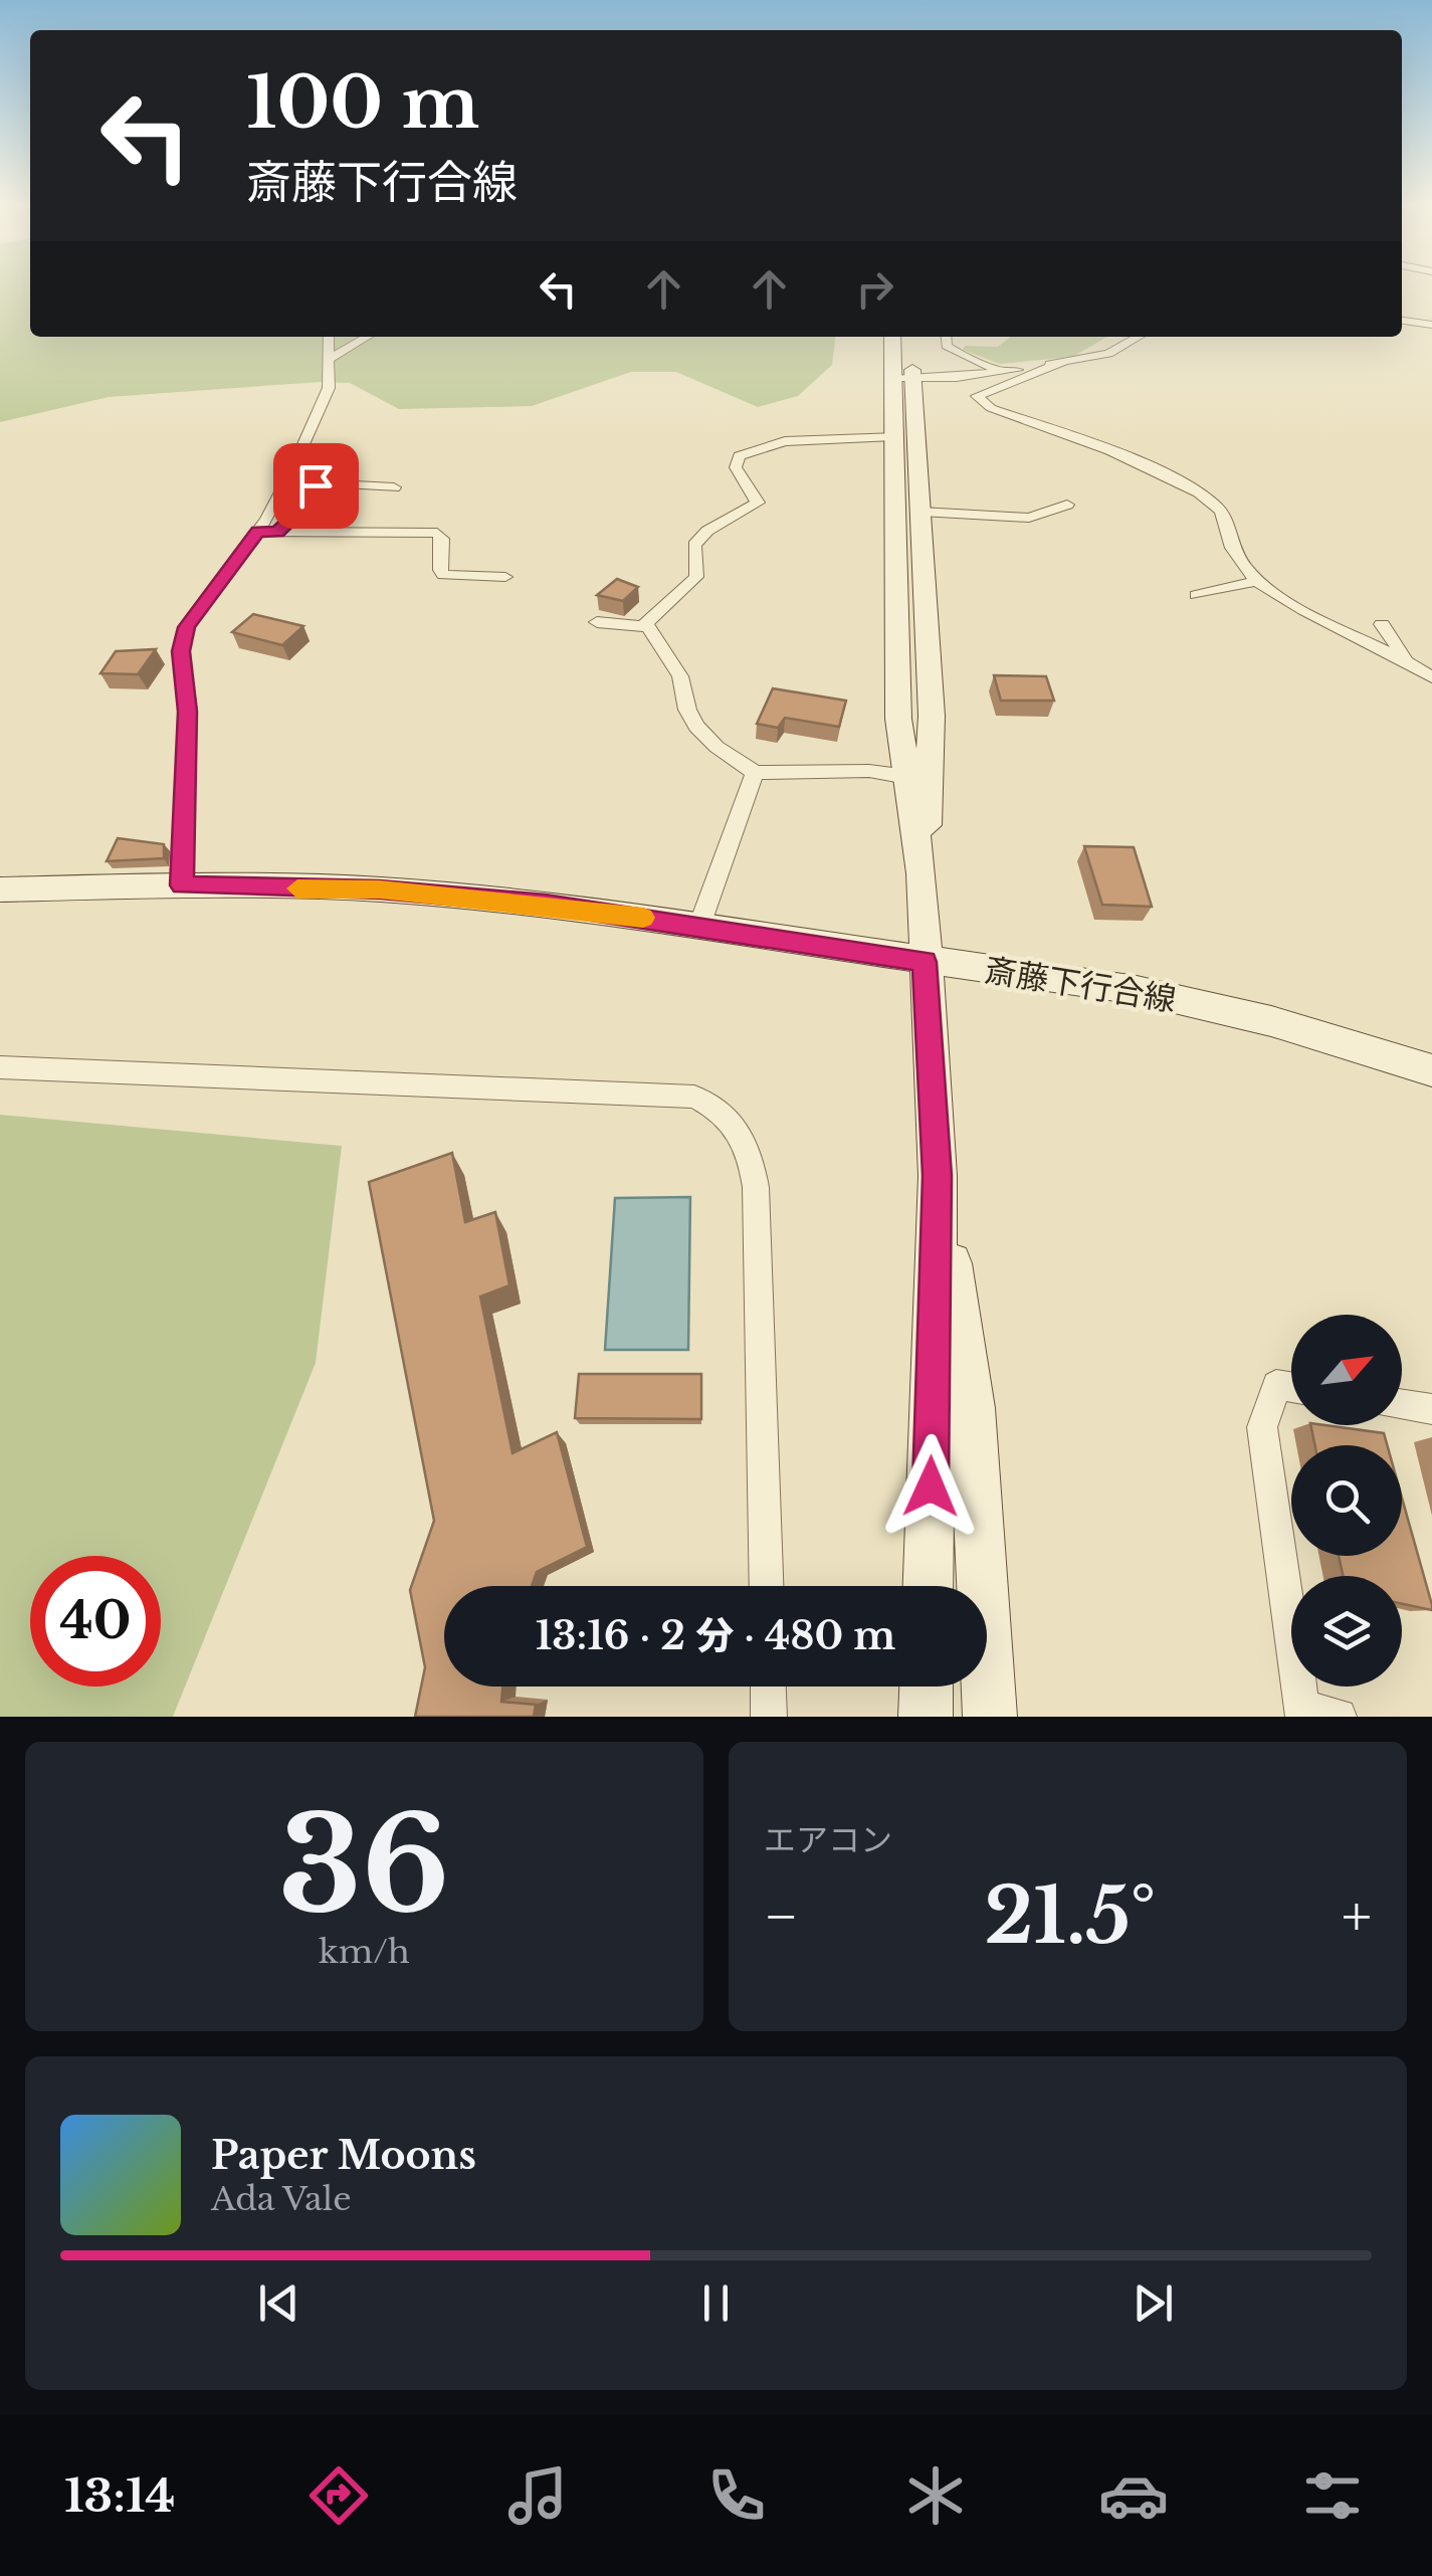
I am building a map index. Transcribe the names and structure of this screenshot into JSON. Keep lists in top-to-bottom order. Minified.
{"streets":{"street":["斎藤下行合線"]},"north":"top right","page":{"turn":["100 m","斎藤下行合線"],"limit":"40","trip":"13:16 · 2 分 · 480 m","tile":[["36","km/h"],"エアコン"],"heat":["−","21.5°","+"],"song":["Paper Moons","Ada Vale"],"tabs":"13:14"}}
